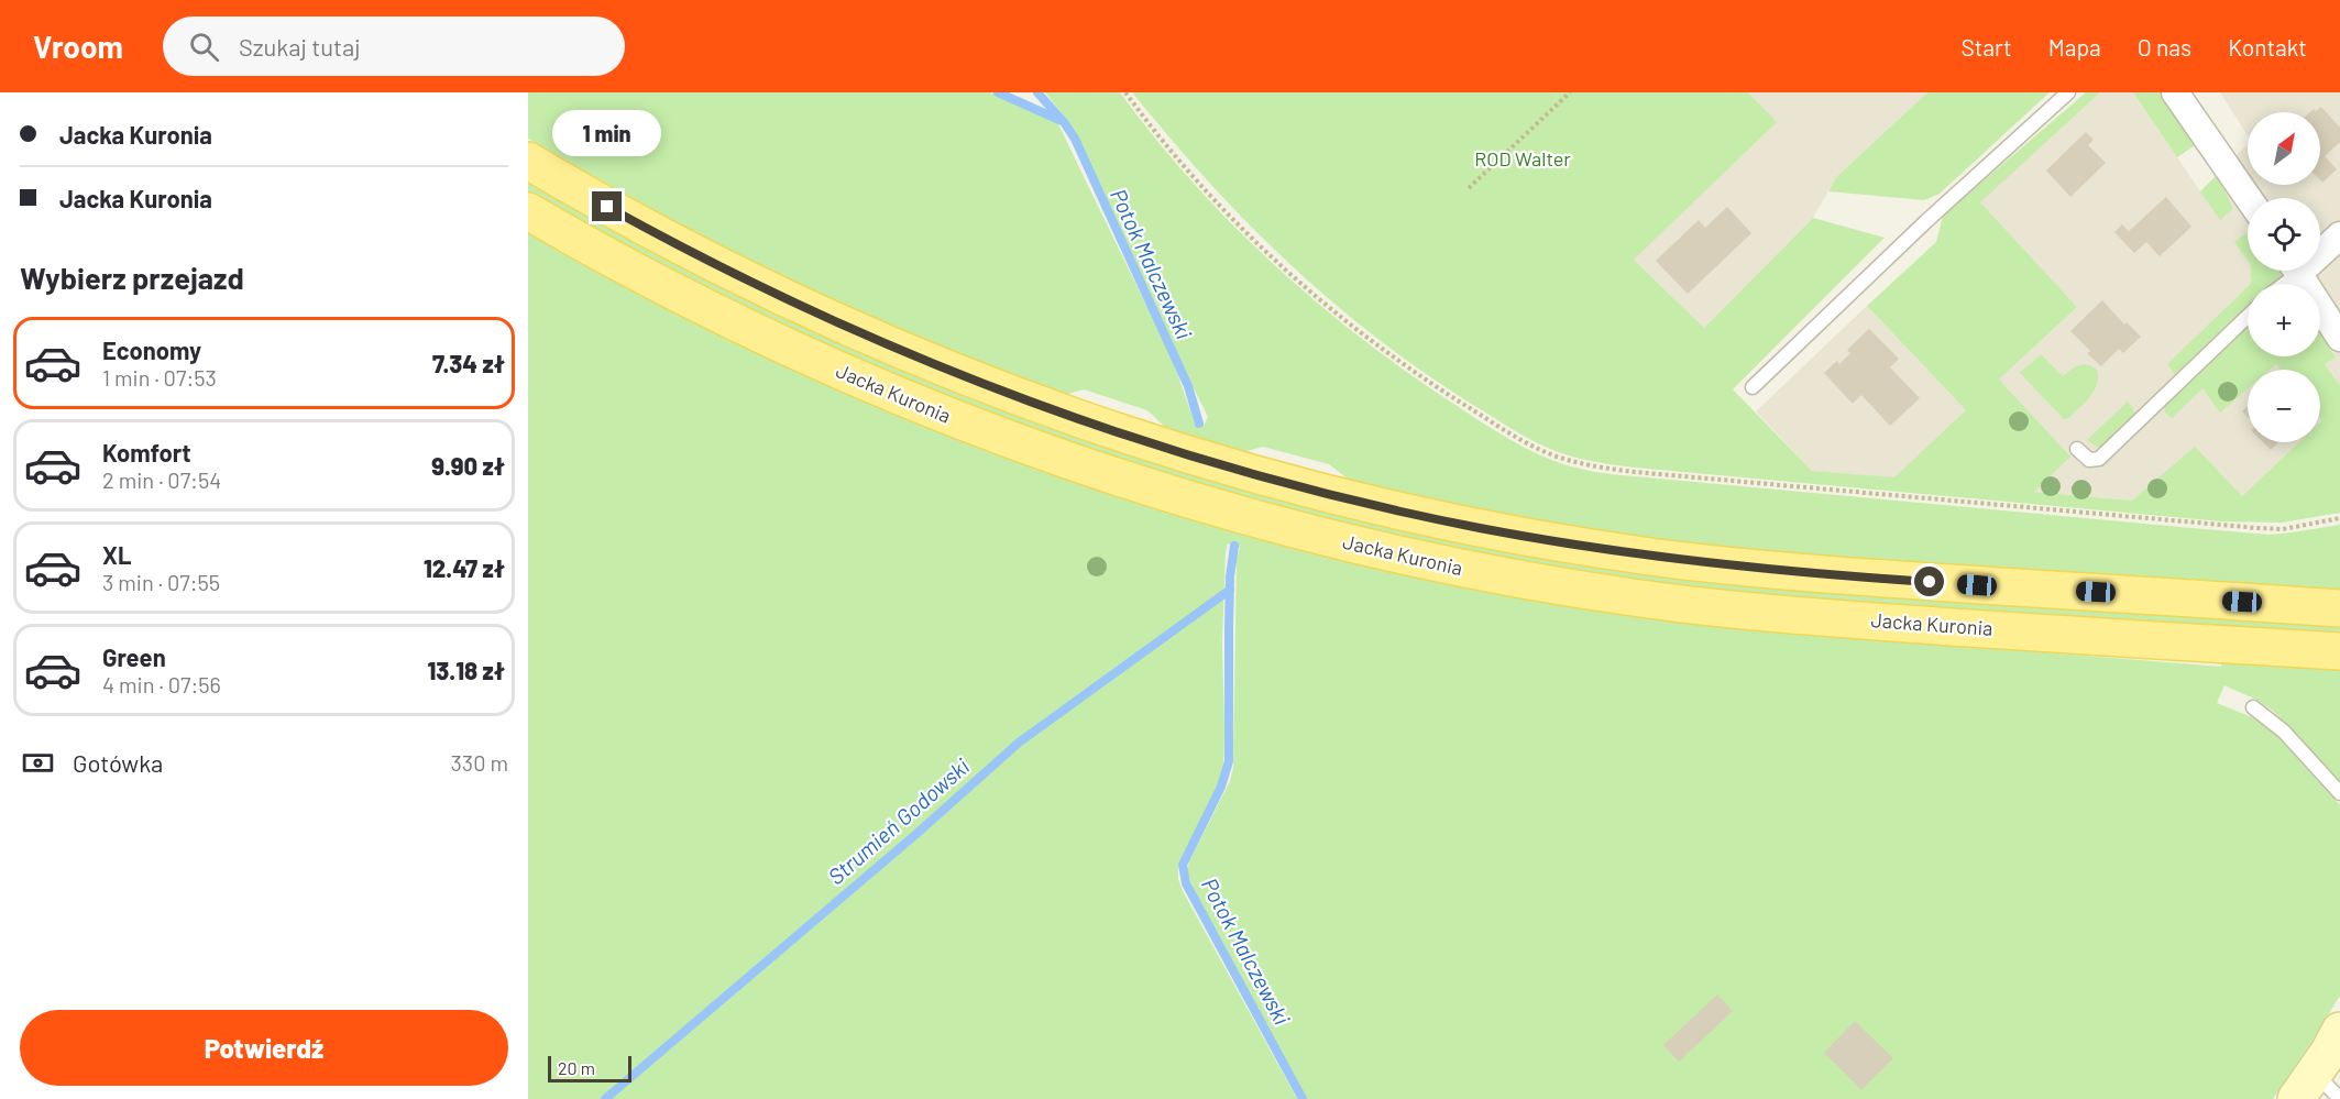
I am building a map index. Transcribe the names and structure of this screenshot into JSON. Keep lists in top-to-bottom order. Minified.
{"streets":{"main road":["Jacka Kuronia"]},"water":["Potok Malczewski","Strumień Godowski"],"parks":["ROD Walter"],"scale_bar":"20 m","north":"top right","page":{"header":"Vroom","search":"Szukaj tutaj","nav":["Start","Mapa","O nas","Kontakt"],"banner":["Jacka Kuronia","Jacka Kuronia"],"bubble":"1 min","map_buttons":["+","−"],"heading":"Wybierz przejazd","list":[{"name":"Economy","note":"1 min · 07:53","value":"7.34 zł"},{"name":"Komfort","note":"2 min · 07:54","value":"9.90 zł"},{"name":"XL","note":"3 min · 07:55","value":"12.47 zł"},{"name":"Green","note":"4 min · 07:56","value":"13.18 zł"}],"pay":["Gotówka","330 m"],"buttons":"Potwierdź","scale":"20 m"}}
